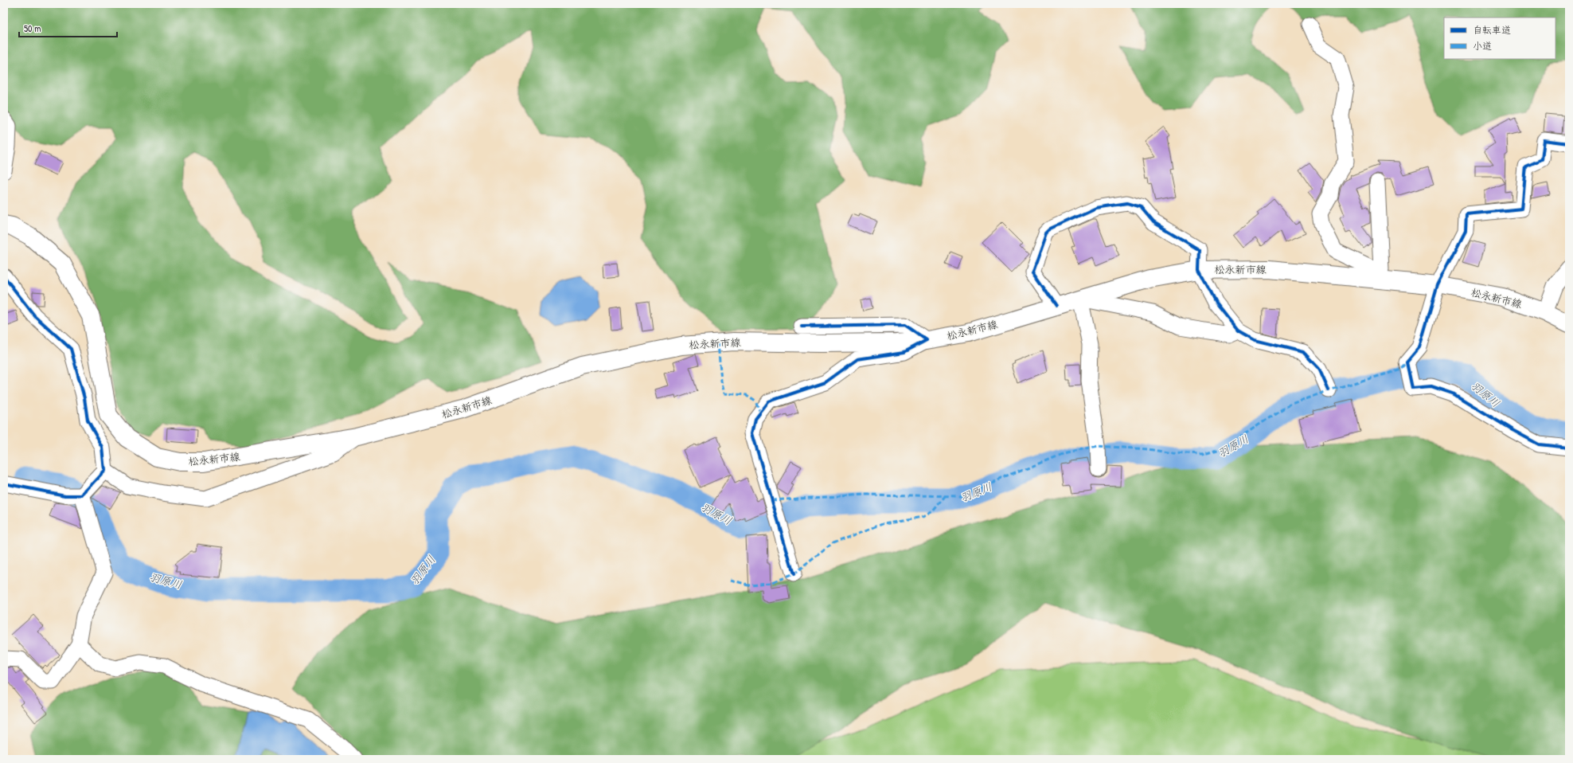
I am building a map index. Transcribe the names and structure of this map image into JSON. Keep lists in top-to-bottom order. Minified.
{"streets":{"main road":["松永新市線"]},"water":["羽原川"],"legend":["自転車道","小道"],"scale_bar":"50 m"}
